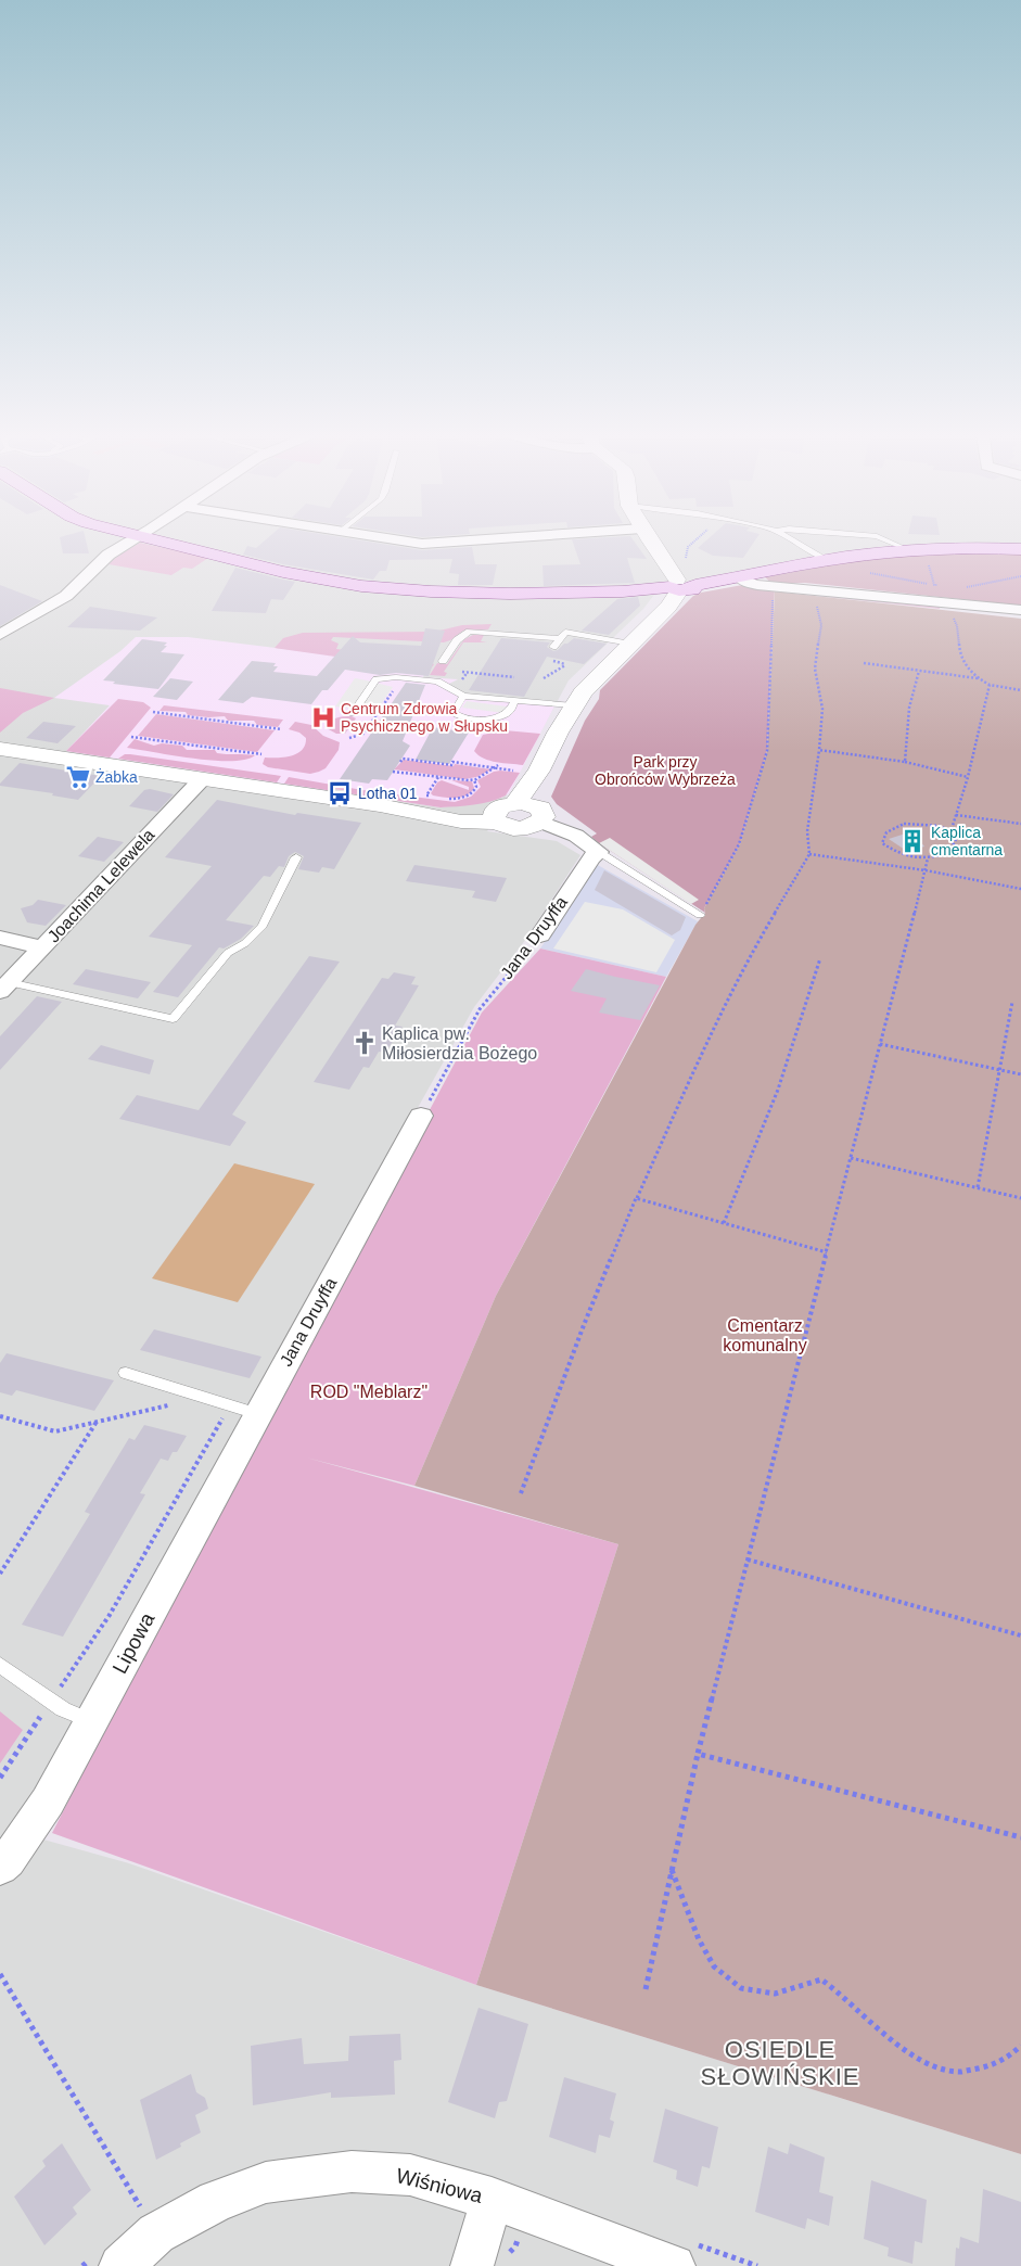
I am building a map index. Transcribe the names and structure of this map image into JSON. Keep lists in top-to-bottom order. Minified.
{"streets":{"street":["Joachima Lelewela","Jana Druyffa","Lipowa","Wiśniowa"]},"crossings":[["Jana Druyffa","Lipowa"]],"districts":["OSIEDLE SŁOWIŃSKIE"],"parks":["Park przy Obrońców Wybrzeża","Cmentarz komunalny","ROD \"Meblarz\""],"places":{"hospital":["Centrum Zdrowia Psychicznego w Słupsku"],"supermarket":["Żabka"],"bus stop":["Lotha 01"],"building":["Kaplica cmentarna"],"church":["Kaplica pw. Miłosierdzia Bożego"]}}
